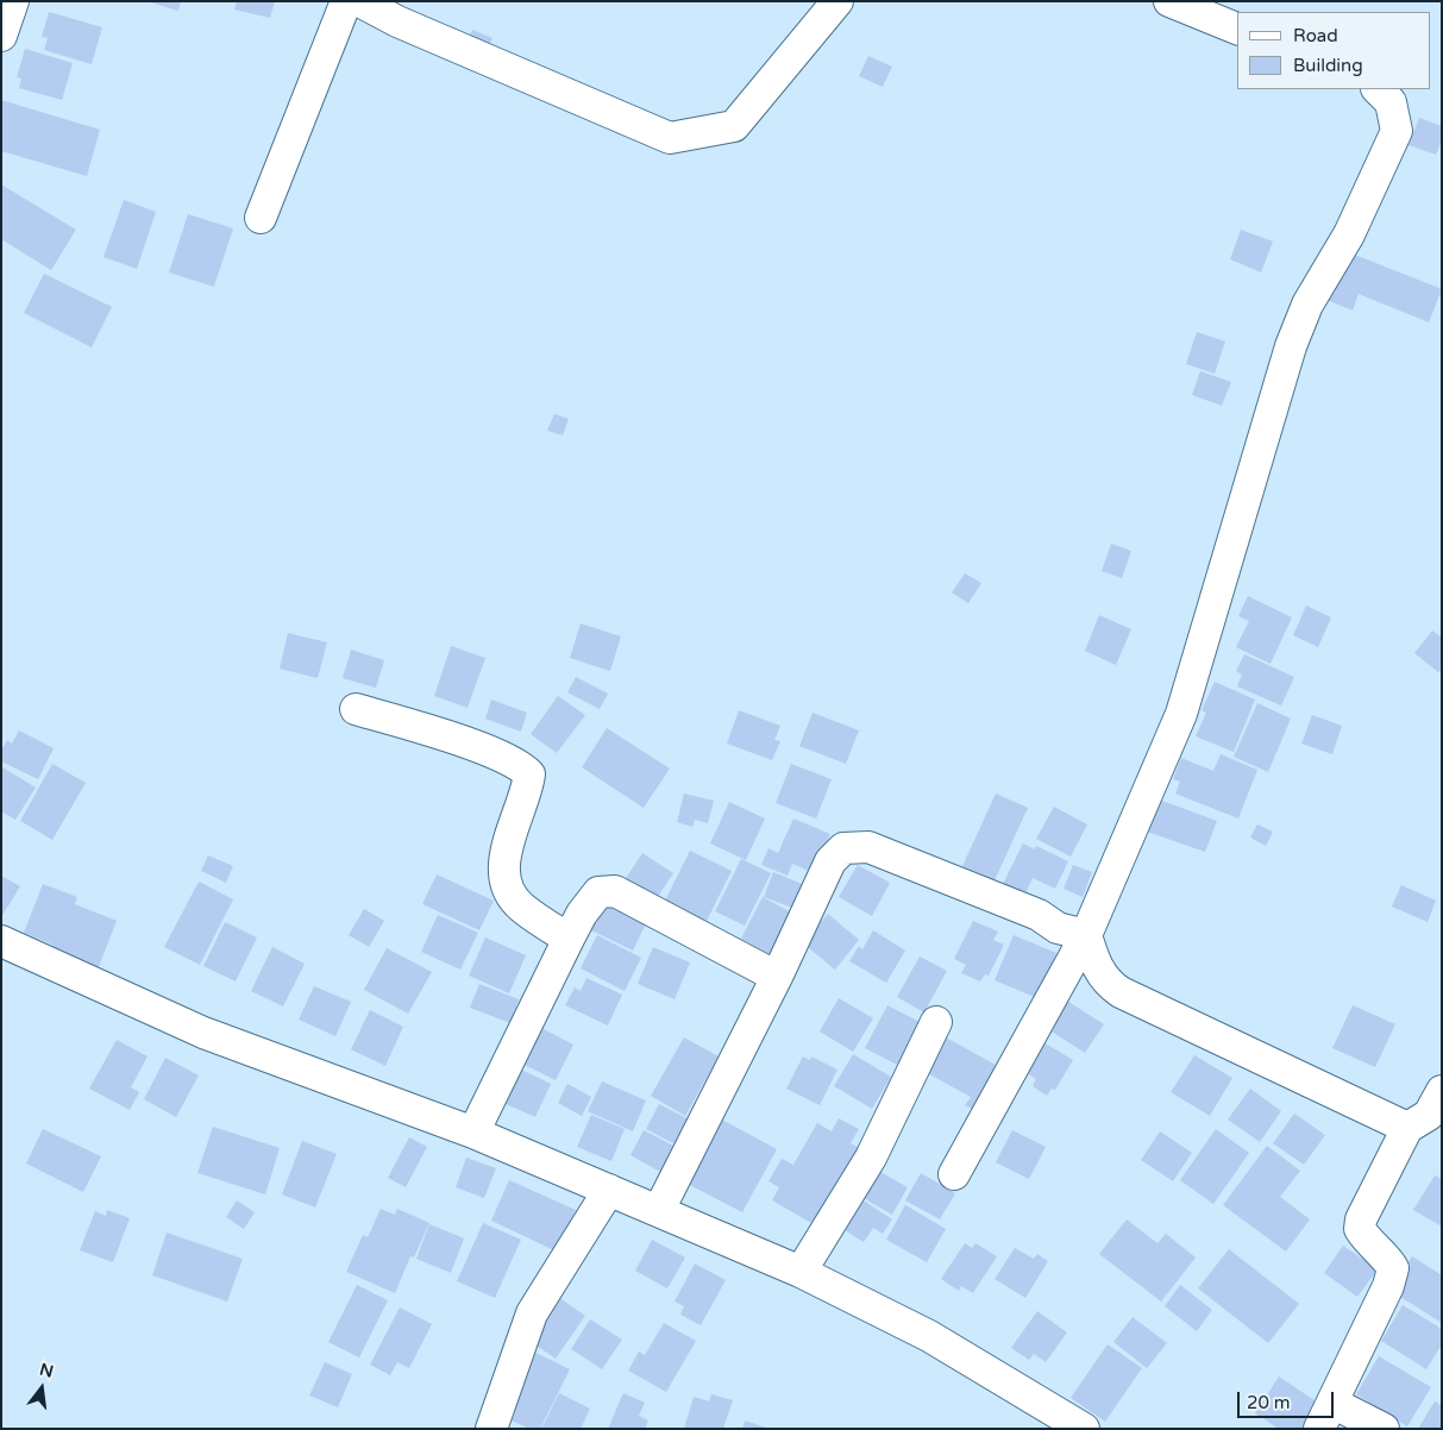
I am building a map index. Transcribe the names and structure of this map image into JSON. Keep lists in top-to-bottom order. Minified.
{"legend":["Road","Building"],"scale_bar":"20 m","north":"top"}
